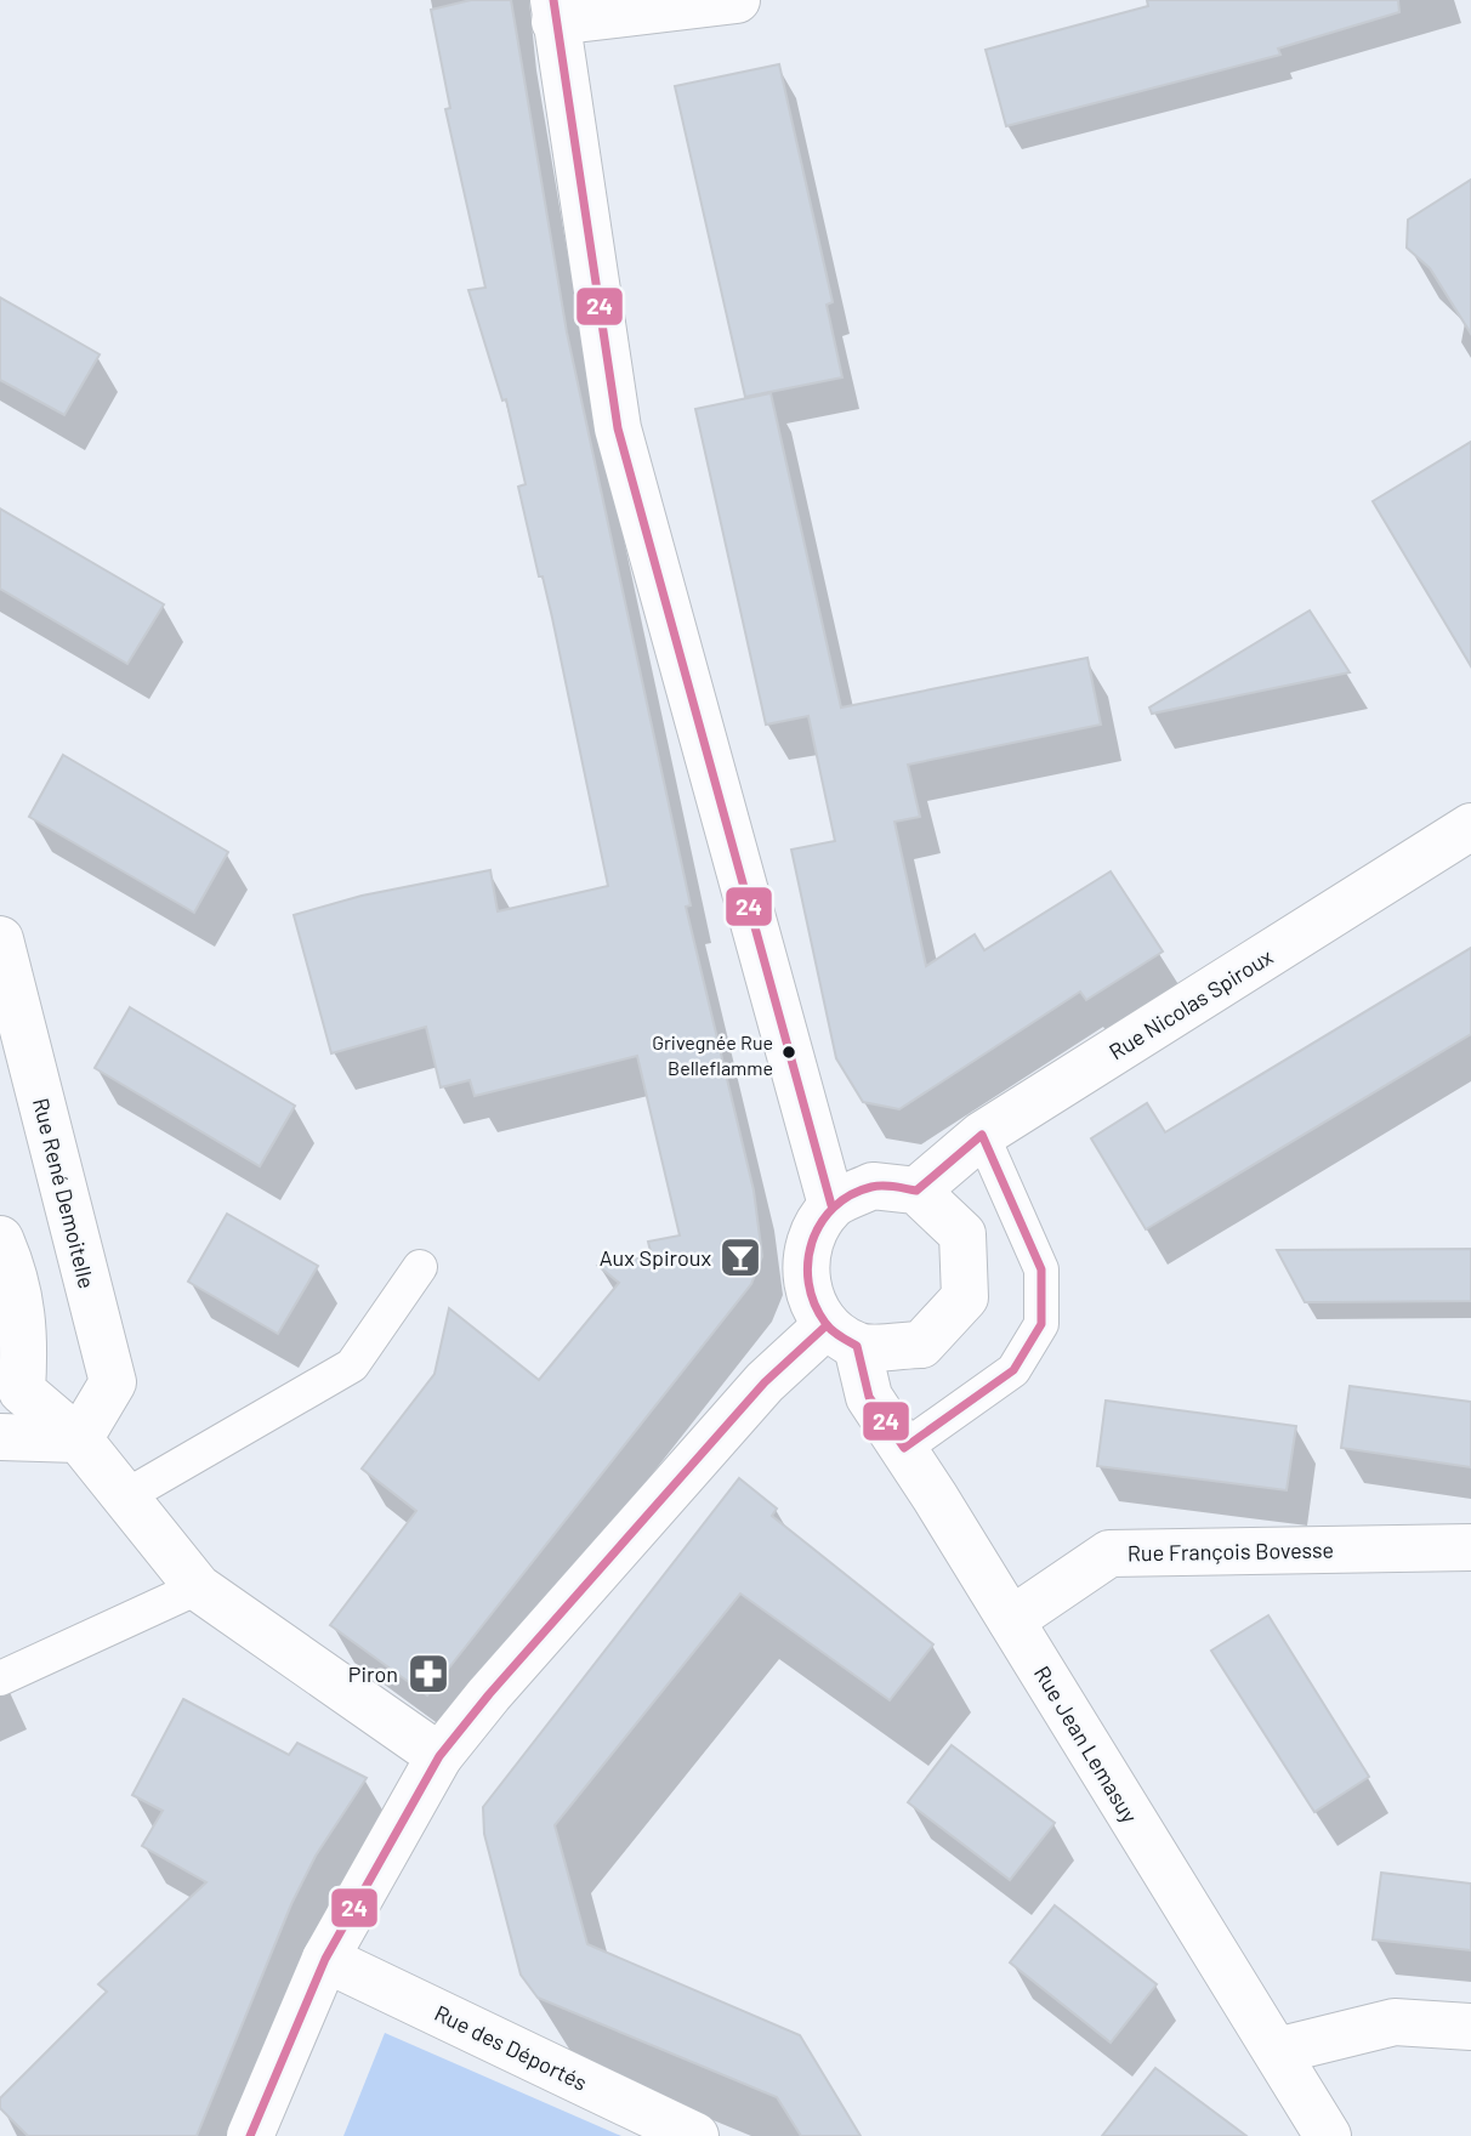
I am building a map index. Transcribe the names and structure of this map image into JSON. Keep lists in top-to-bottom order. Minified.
{"streets":{"street":["Rue Nicolas Spiroux","Rue René Demoitelle","Rue François Bovesse","Rue Jean Lemasuy","Rue des Déportés"]},"crossings":[["Rue Nicolas Spiroux","Rue Jean Lemasuy"],["Rue François Bovesse","Rue Jean Lemasuy"]],"places":{"other":["Grivegnée Rue Belleflamme"],"bar":["Aux Spiroux"],"pharmacy":["Piron"]},"lines":["transit line 24"]}
